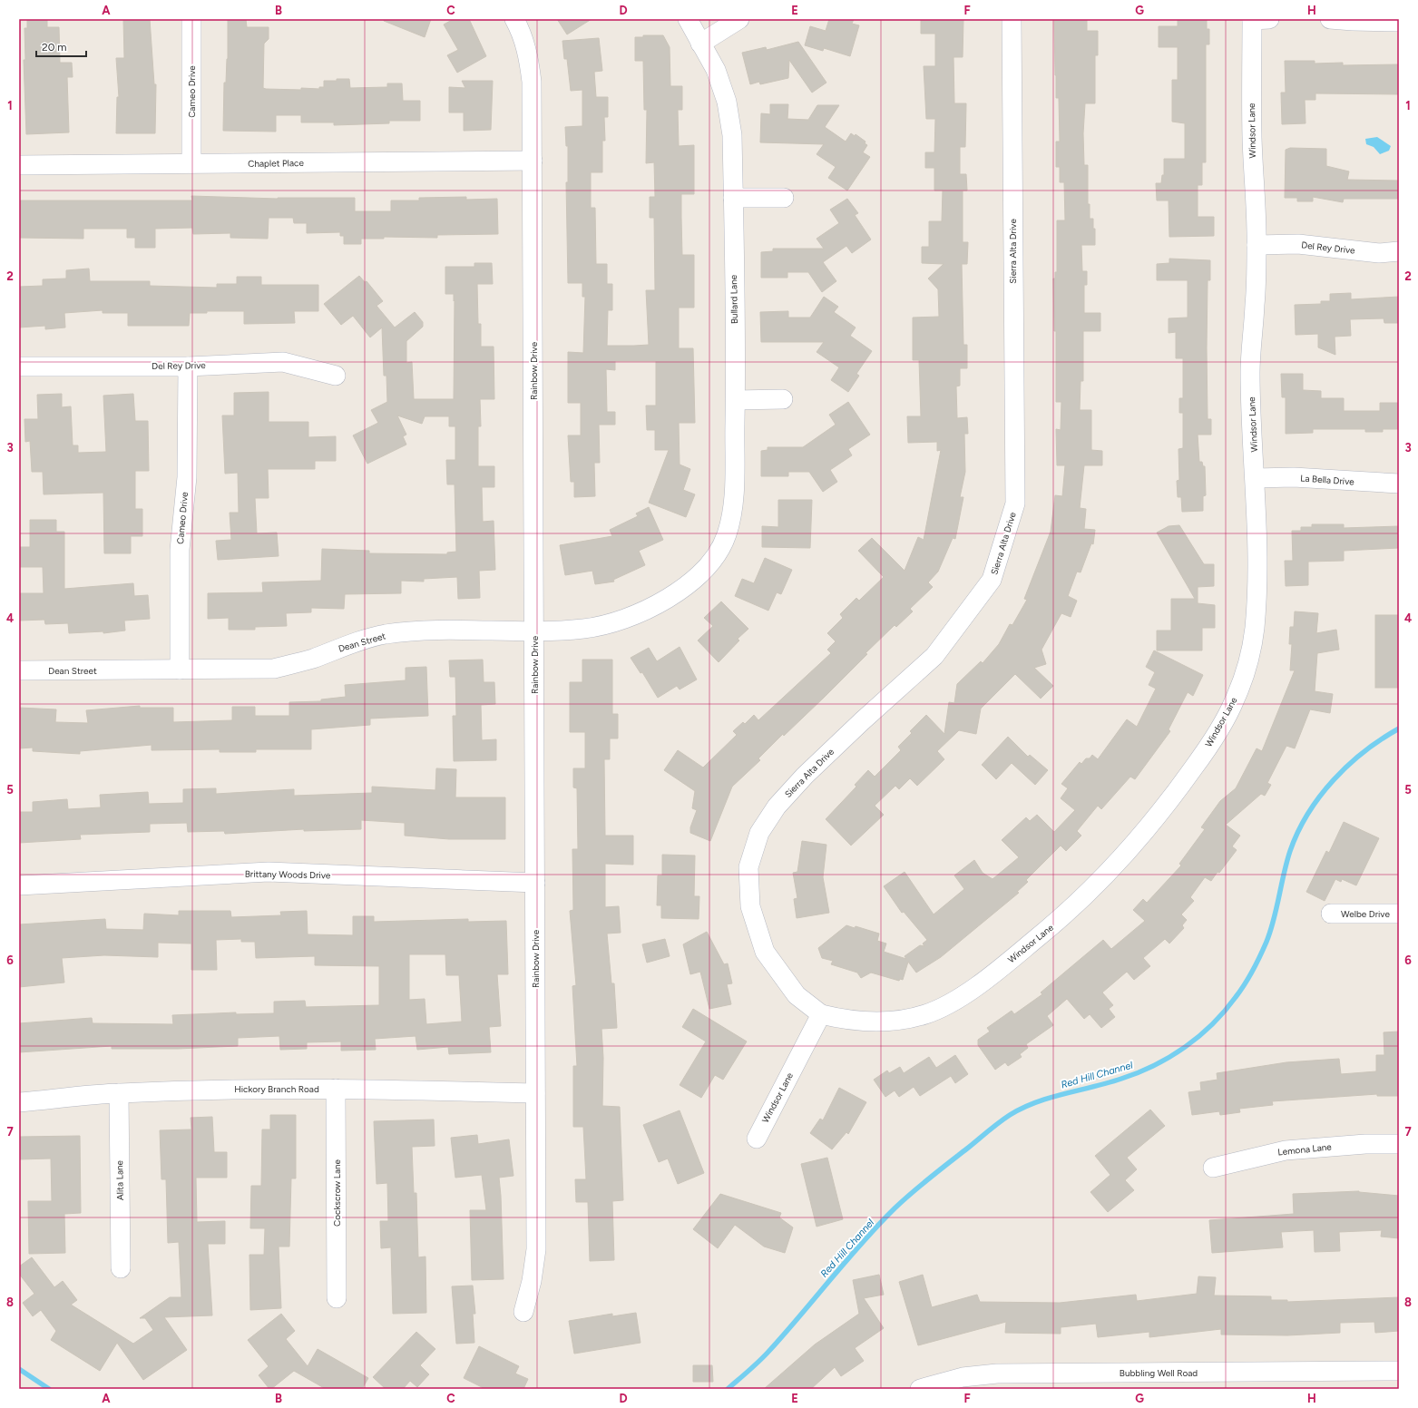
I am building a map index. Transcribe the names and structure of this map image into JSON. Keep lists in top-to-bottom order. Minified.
{"streets":{"street":["Cameo Drive","Windsor Lane","Chaplet Place","Del Rey Drive","Sierra Alta Drive","Bullard Lane","Rainbow Drive","La Bella Drive","Dean Street","Brittany Woods Drive","Welbe Drive","Hickory Branch Road","Lemona Lane","Alita Lane","Cockscrow Lane","Bubbling Well Road"]},"crossings":[["Cameo Drive","Chaplet Place"],["Cameo Drive","Del Rey Drive"],["Cameo Drive","Dean Street"],["Windsor Lane","Del Rey Drive"],["Windsor Lane","Sierra Alta Drive"],["Windsor Lane","La Bella Drive"],["Chaplet Place","Rainbow Drive"],["Bullard Lane","Dean Street"],["Rainbow Drive","Dean Street"],["Rainbow Drive","Brittany Woods Drive"],["Rainbow Drive","Hickory Branch Road"],["Hickory Branch Road","Alita Lane"],["Hickory Branch Road","Cockscrow Lane"]],"water":["Red Hill Channel"],"scale_bar":"20 m","grid":{"columns":["A","B","C","D","E","F","G","H"],"rows":["1","2","3","4","5","6","7","8"]}}
